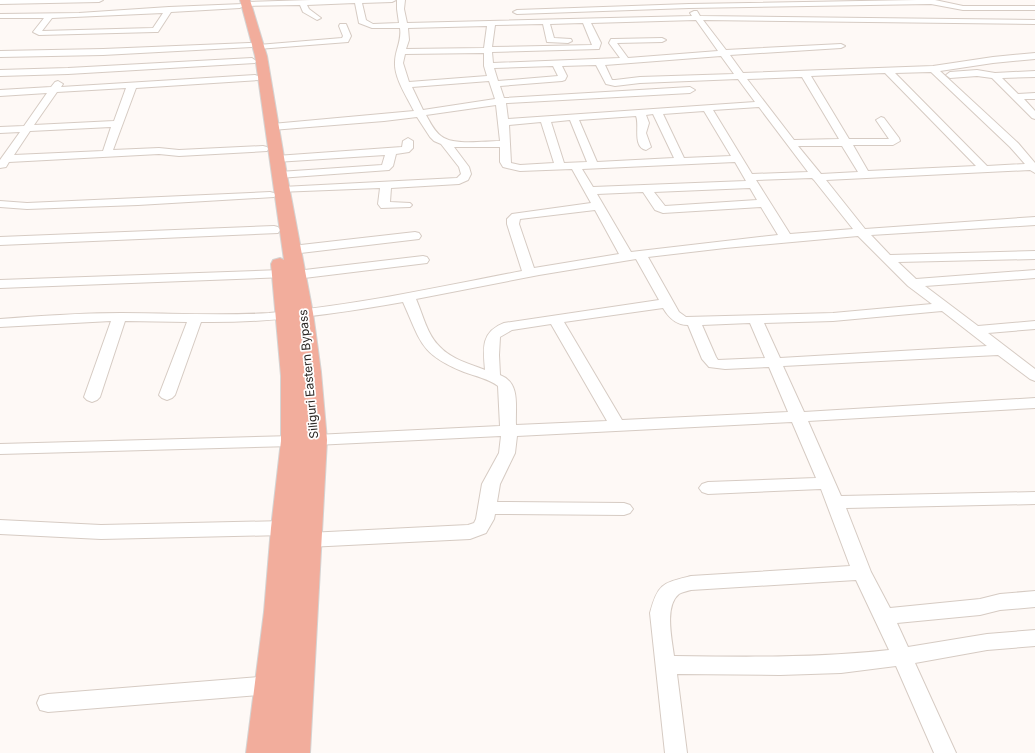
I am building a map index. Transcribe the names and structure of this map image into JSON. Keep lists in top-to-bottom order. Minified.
{"streets":{"main road":["Siliguri Eastern Bypass"]}}
